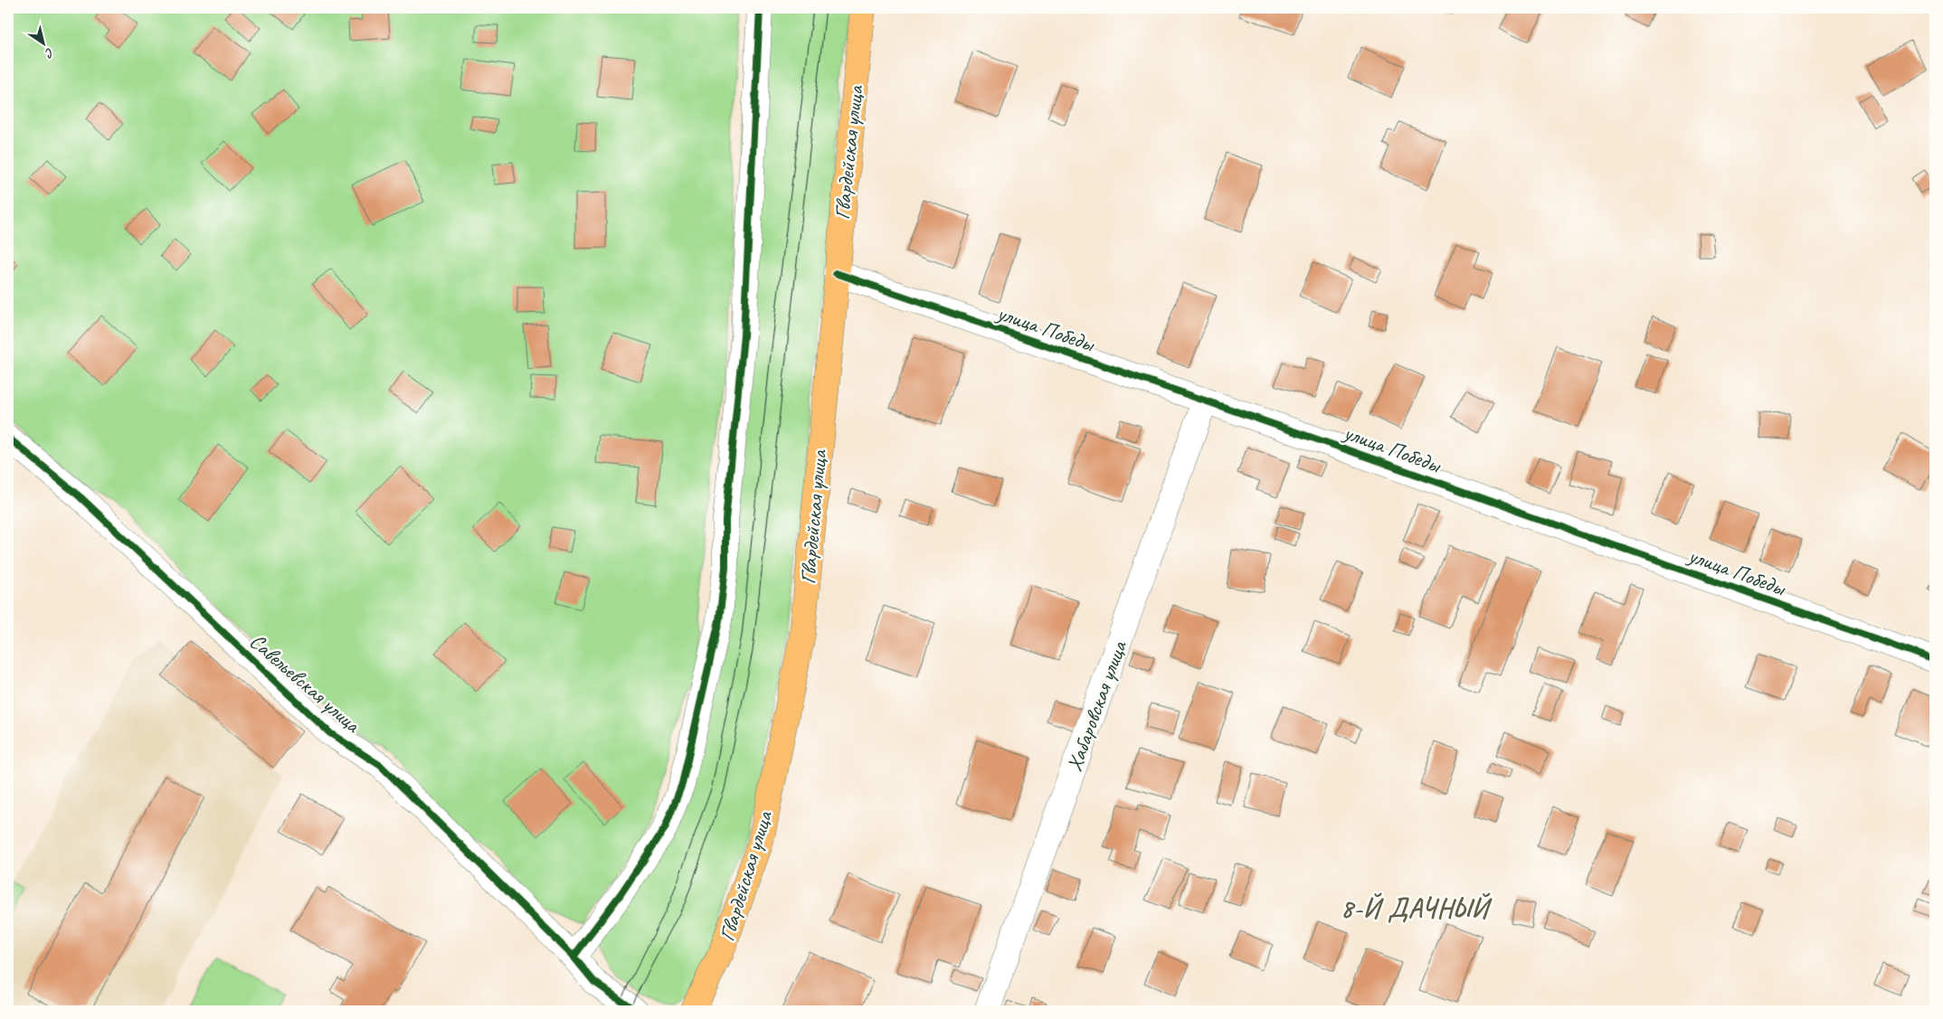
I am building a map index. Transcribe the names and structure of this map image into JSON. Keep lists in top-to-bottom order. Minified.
{"streets":{"main road":["Гвардейская улица"],"street":["улица Победы","Савельевская улица","Хабаровская улица"]},"crossings":[["Гвардейская улица","улица Победы"],["улица Победы","Хабаровская улица"]],"districts":["8-Й ДАЧНЫЙ"],"north":"bottom right"}
